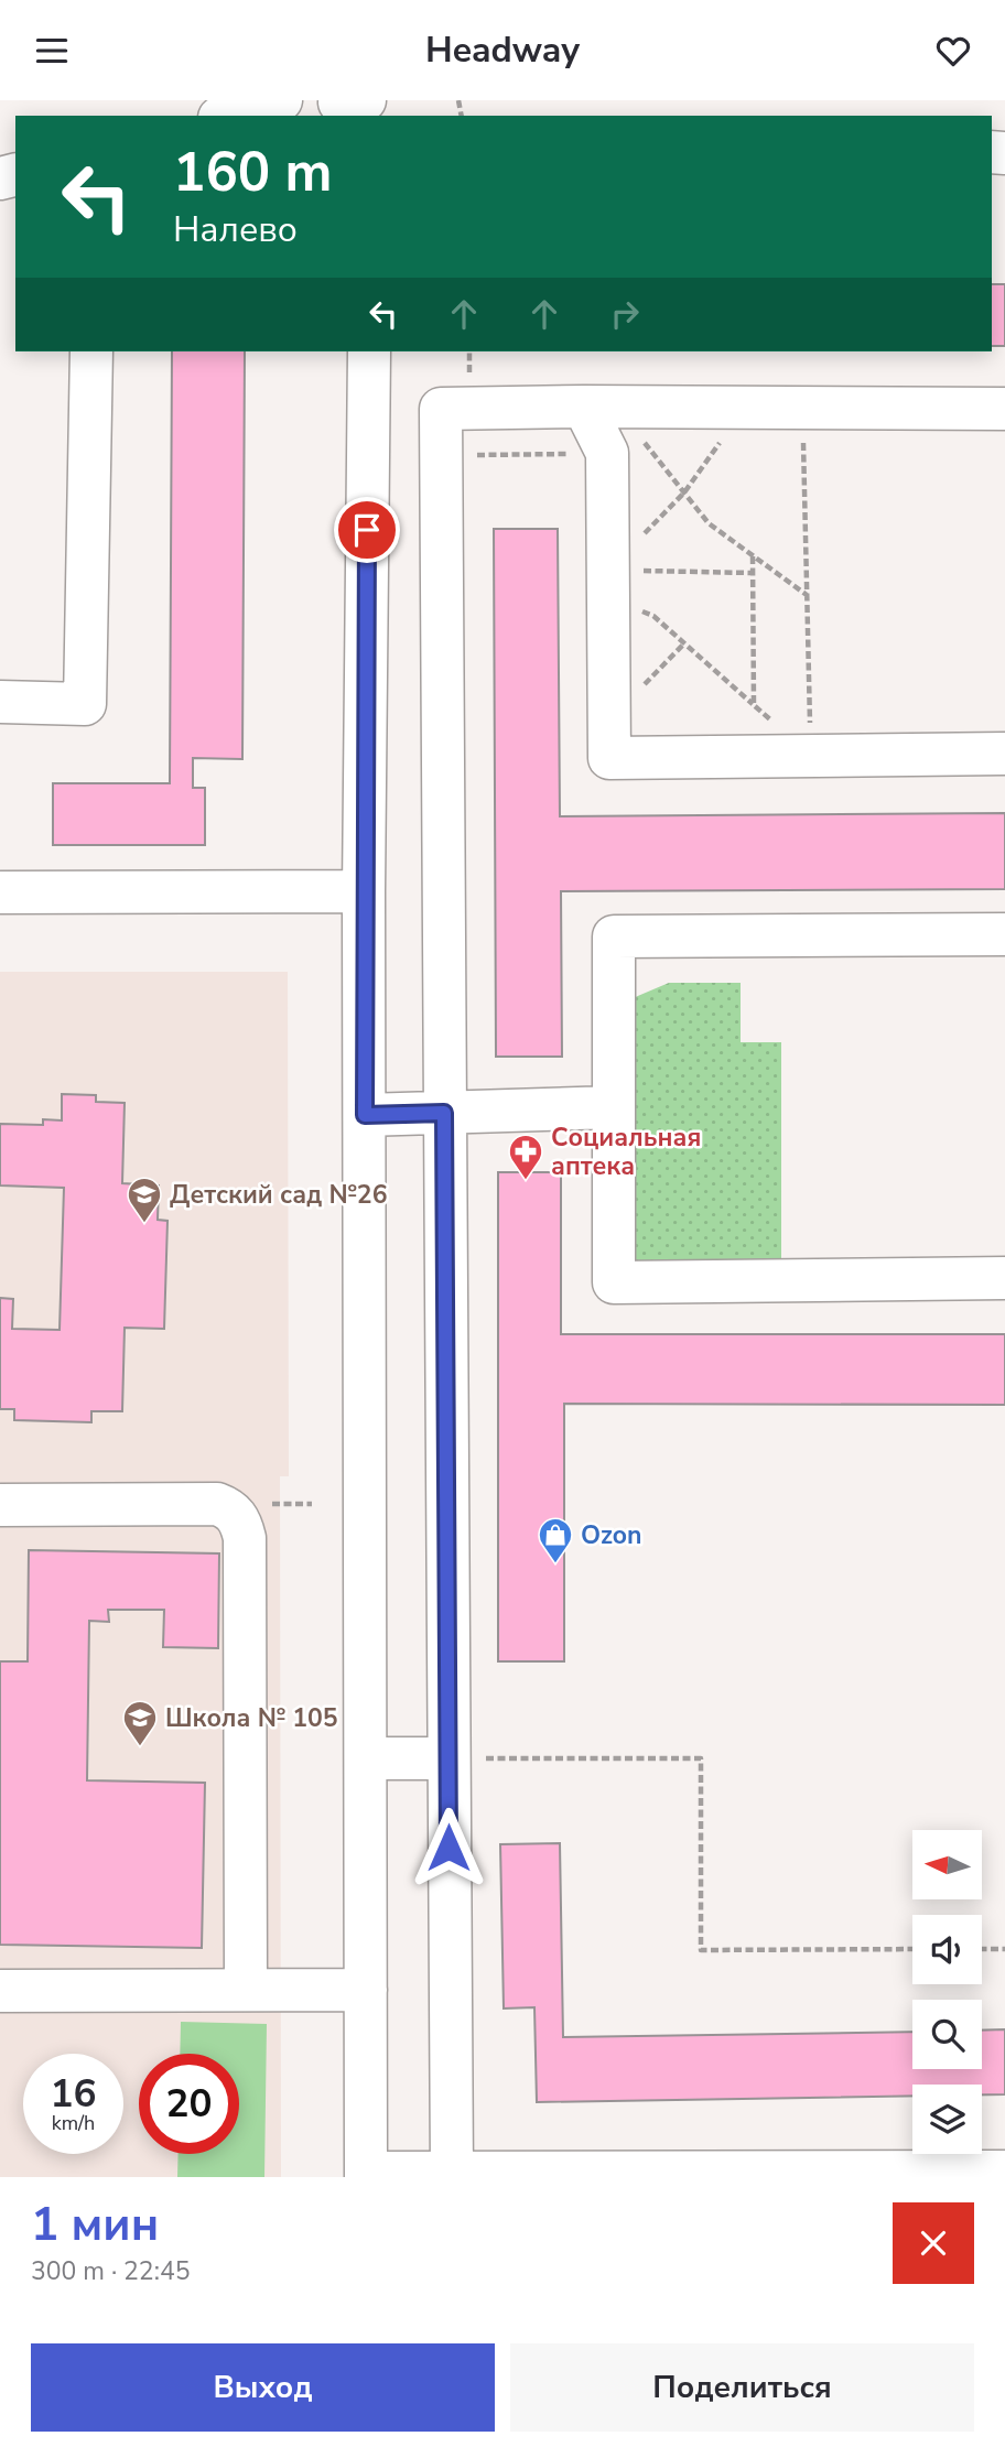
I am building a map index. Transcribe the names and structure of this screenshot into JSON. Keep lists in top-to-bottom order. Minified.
{"places":{"pharmacy":["Социальная аптека"],"school or university":["Детский сад №26","Школа № 105"],"shop":["Ozon"]},"north":"left","page":{"header":"Headway","turn":["160 m","Налево"],"speed":"16 km/h","limit":"20","heading":["1 мин","300 m · 22:45"],"buttons":["Выход","Поделиться"]}}
